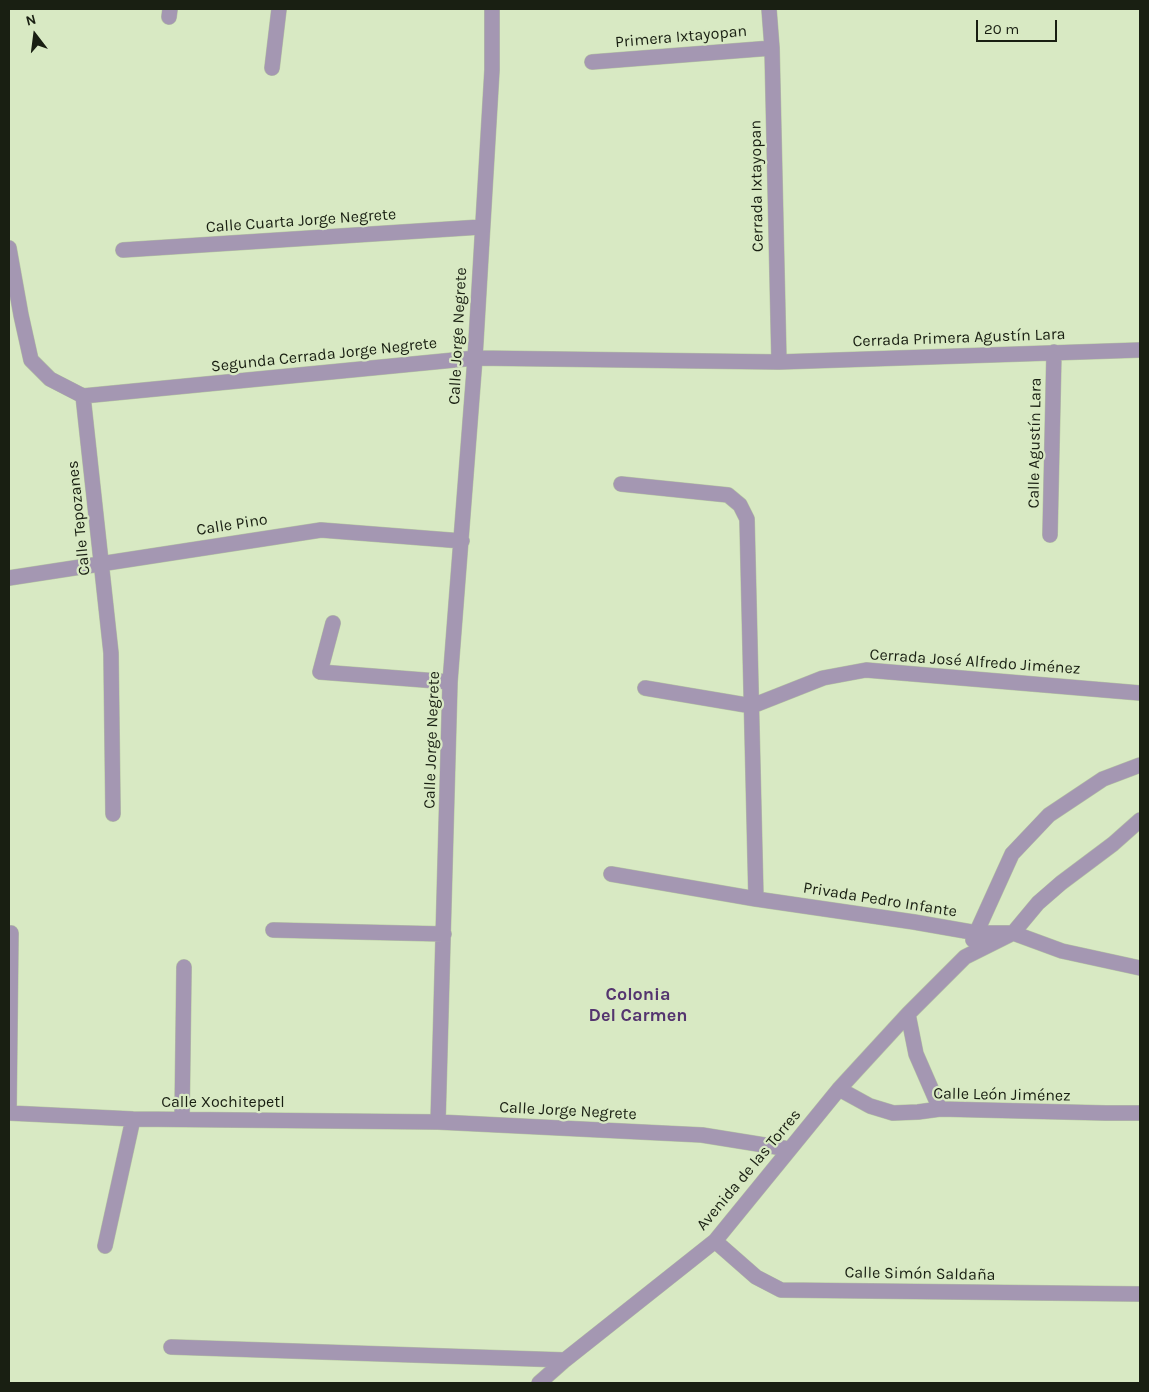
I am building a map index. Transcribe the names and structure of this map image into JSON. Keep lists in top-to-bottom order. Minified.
{"streets":{"street":["Primera Ixtayopan","Cerrada Ixtayopan","Calle Cuarta Jorge Negrete","Calle Jorge Negrete","Cerrada Primera Agustín Lara","Segunda Cerrada Jorge Negrete","Calle Agustín Lara","Calle Tepozanes","Calle Pino","Cerrada José Alfredo Jiménez","Privada Pedro Infante","Calle León Jiménez","Calle Xochitepetl","Avenida de las Torres","Calle Simón Saldaña"]},"crossings":[["Primera Ixtayopan","Cerrada Ixtayopan"],["Cerrada Ixtayopan","Cerrada Primera Agustín Lara"],["Cerrada Ixtayopan","Segunda Cerrada Jorge Negrete"],["Calle Cuarta Jorge Negrete","Calle Jorge Negrete"],["Calle Jorge Negrete","Segunda Cerrada Jorge Negrete"],["Calle Jorge Negrete","Calle Pino"],["Calle Jorge Negrete","Calle Xochitepetl"],["Calle Jorge Negrete","Avenida de las Torres"],["Cerrada Primera Agustín Lara","Segunda Cerrada Jorge Negrete"],["Cerrada Primera Agustín Lara","Calle Agustín Lara"],["Segunda Cerrada Jorge Negrete","Calle Tepozanes"],["Calle Tepozanes","Calle Pino"],["Privada Pedro Infante","Avenida de las Torres"],["Calle León Jiménez","Avenida de las Torres"],["Avenida de las Torres","Calle Simón Saldaña"]],"districts":["Colonia Del Carmen"],"scale_bar":"20 m","north":"top"}
